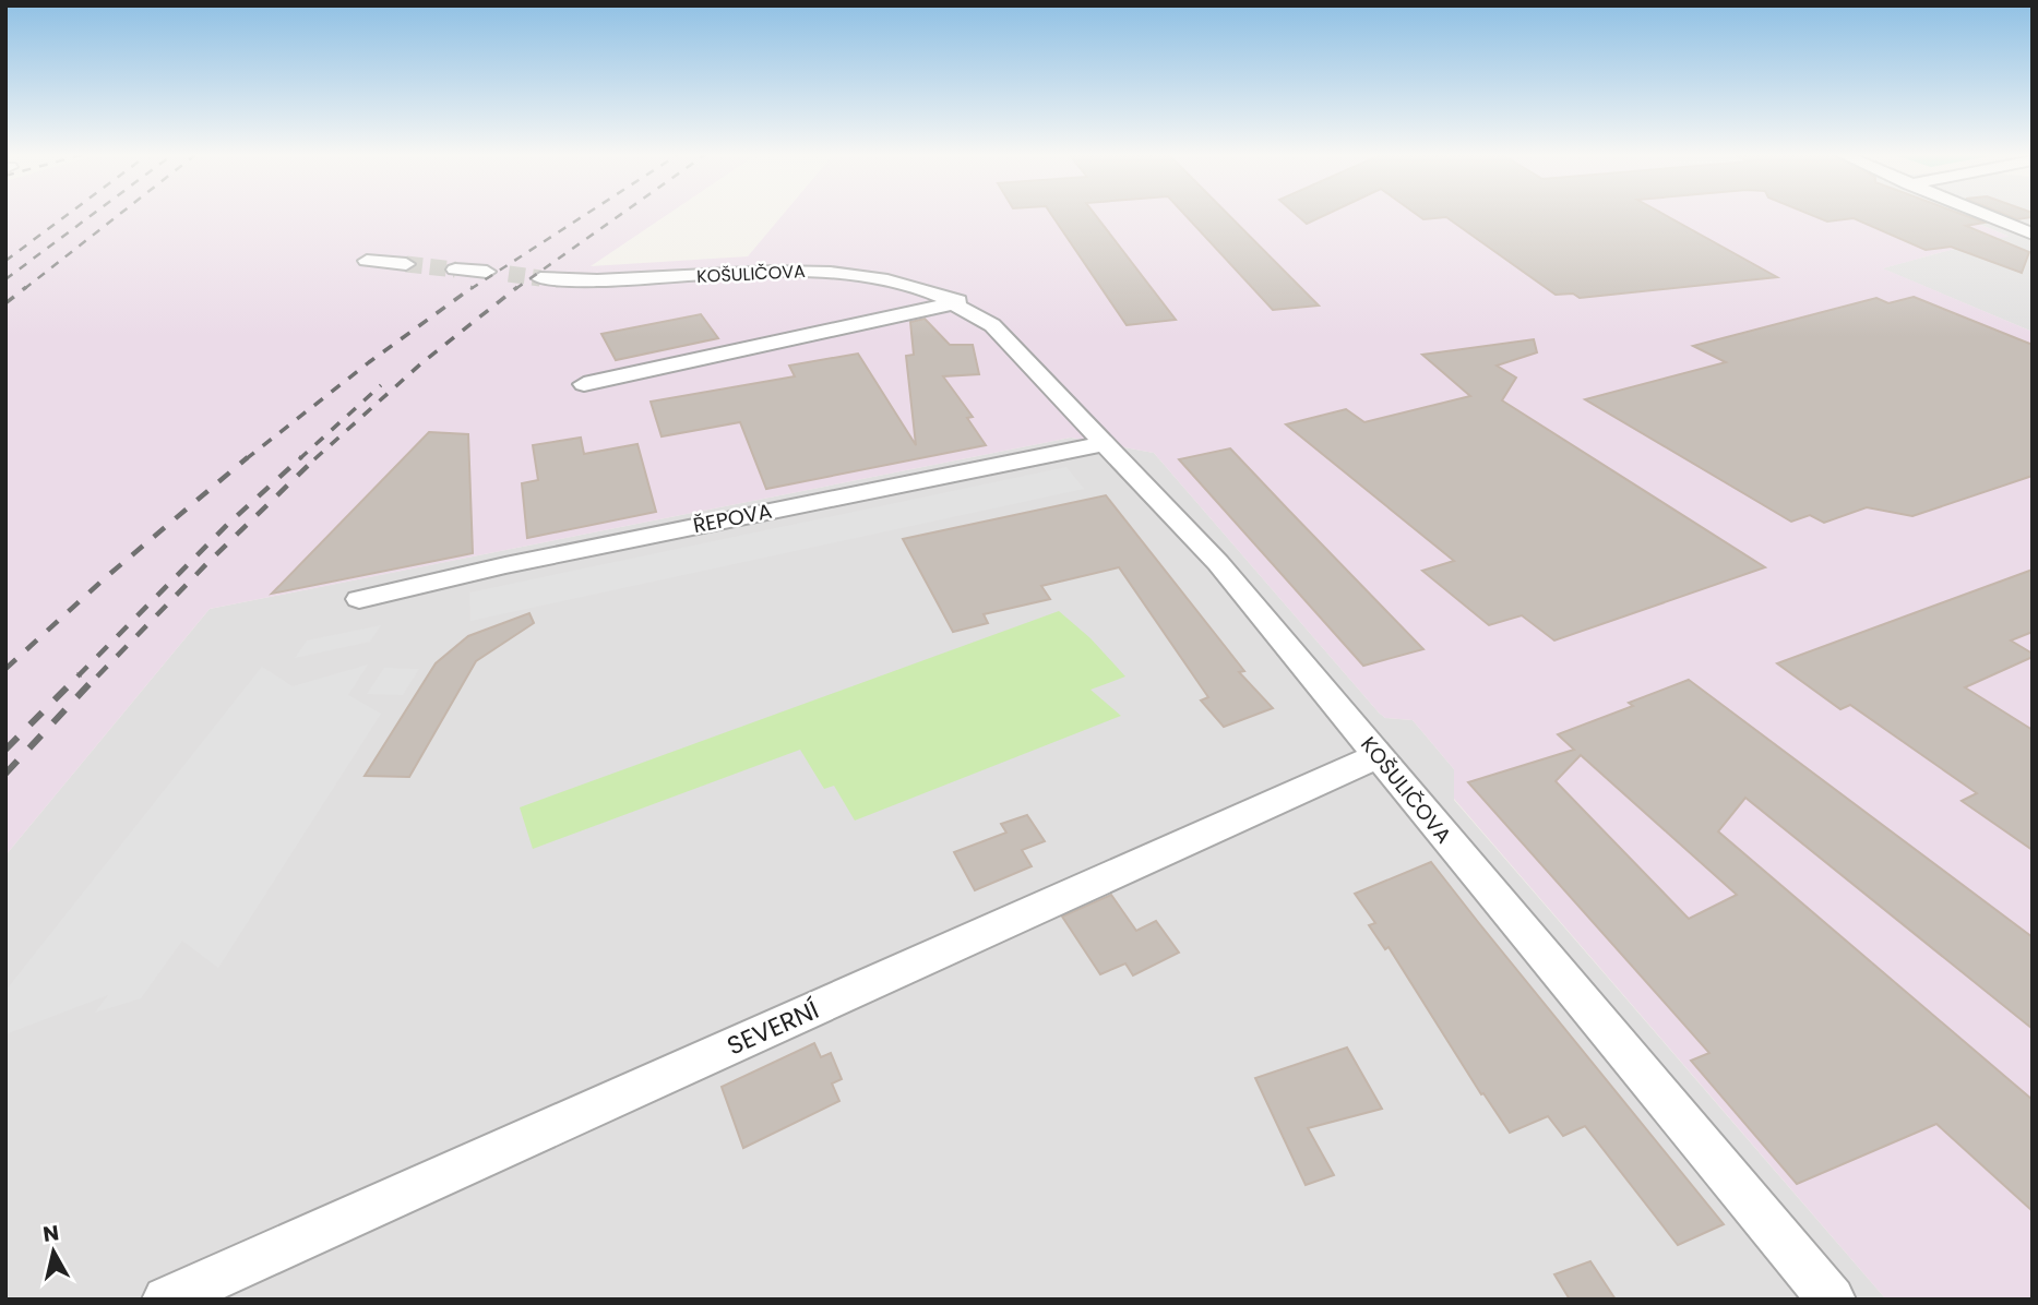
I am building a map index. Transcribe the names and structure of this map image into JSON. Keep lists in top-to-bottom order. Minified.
{"streets":{"street":["KOŠULIČOVA","ŘEPOVA","SEVERNÍ"]},"crossings":[["KOŠULIČOVA","ŘEPOVA"],["KOŠULIČOVA","SEVERNÍ"]],"north":"top"}
